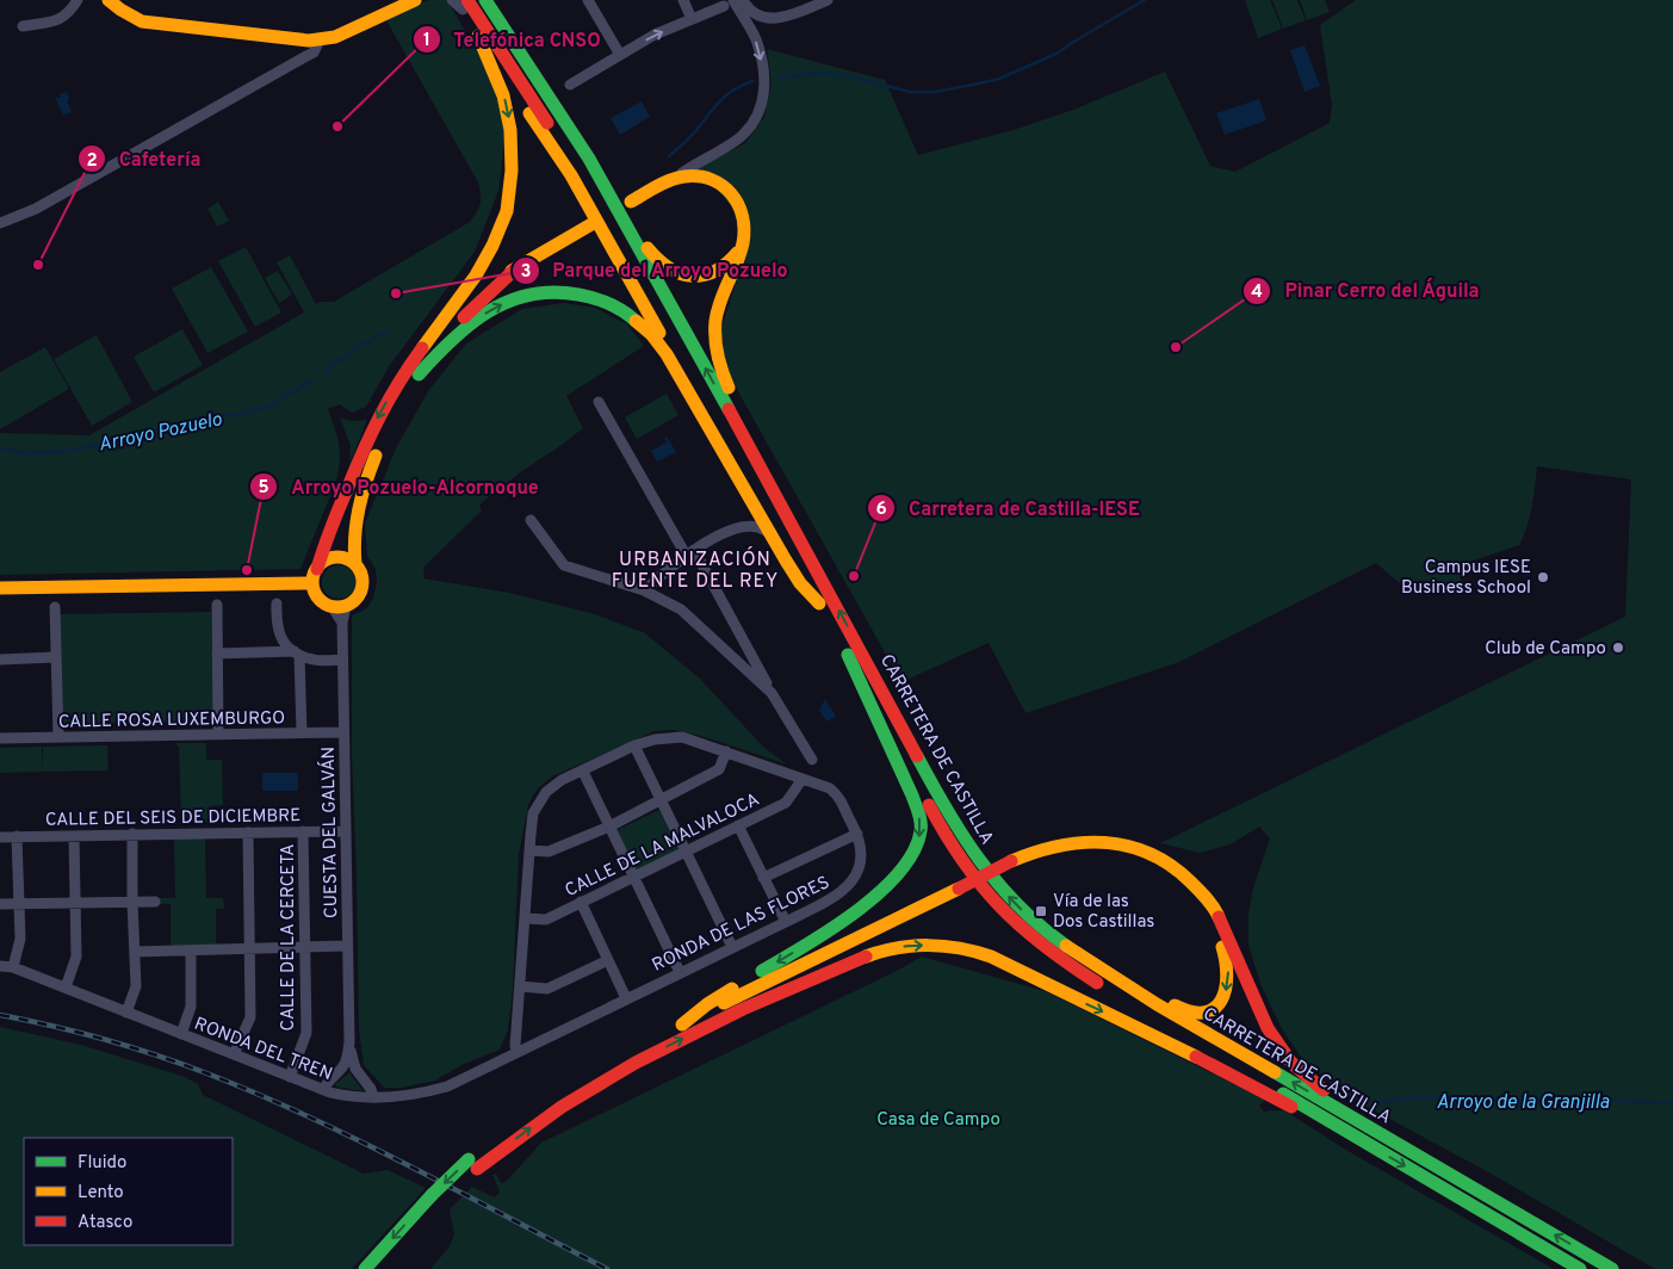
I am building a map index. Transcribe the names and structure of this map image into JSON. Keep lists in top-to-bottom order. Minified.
{"streets":{"main road":["CARRETERA DE CASTILLA"],"street":["CALLE ROSA LUXEMBURGO","CALLE DEL SEIS DE DICIEMBRE","CUESTA DEL GALVÁN","CALLE DE LA MALVALOCA","RONDA DE LAS FLORES","CALLE DE LA CERCETA","RONDA DEL TREN"]},"crossings":[["CALLE ROSA LUXEMBURGO","CUESTA DEL GALVÁN"],["CALLE DEL SEIS DE DICIEMBRE","CUESTA DEL GALVÁN"],["CALLE DEL SEIS DE DICIEMBRE","CALLE DE LA CERCETA"],["CUESTA DEL GALVÁN","RONDA DEL TREN"],["CALLE DE LA MALVALOCA","RONDA DE LAS FLORES"],["RONDA DE LAS FLORES","RONDA DEL TREN"],["CALLE DE LA CERCETA","RONDA DEL TREN"]],"districts":["URBANIZACIÓN FUENTE DEL REY"],"water":["Arroyo Pozuelo","Arroyo de la Granjilla"],"parks":["Casa de Campo"],"places":{"other":["Telefónica CNSO","Cafetería","Parque del Arroyo Pozuelo","Pinar Cerro del Águila","Arroyo Pozuelo-Alcornoque","Carretera de Castilla-IESE","Campus IESE Business School","Club de Campo"],"transit":["Vía de las Dos Castillas"]},"legend":["Fluido","Lento","Atasco"]}
